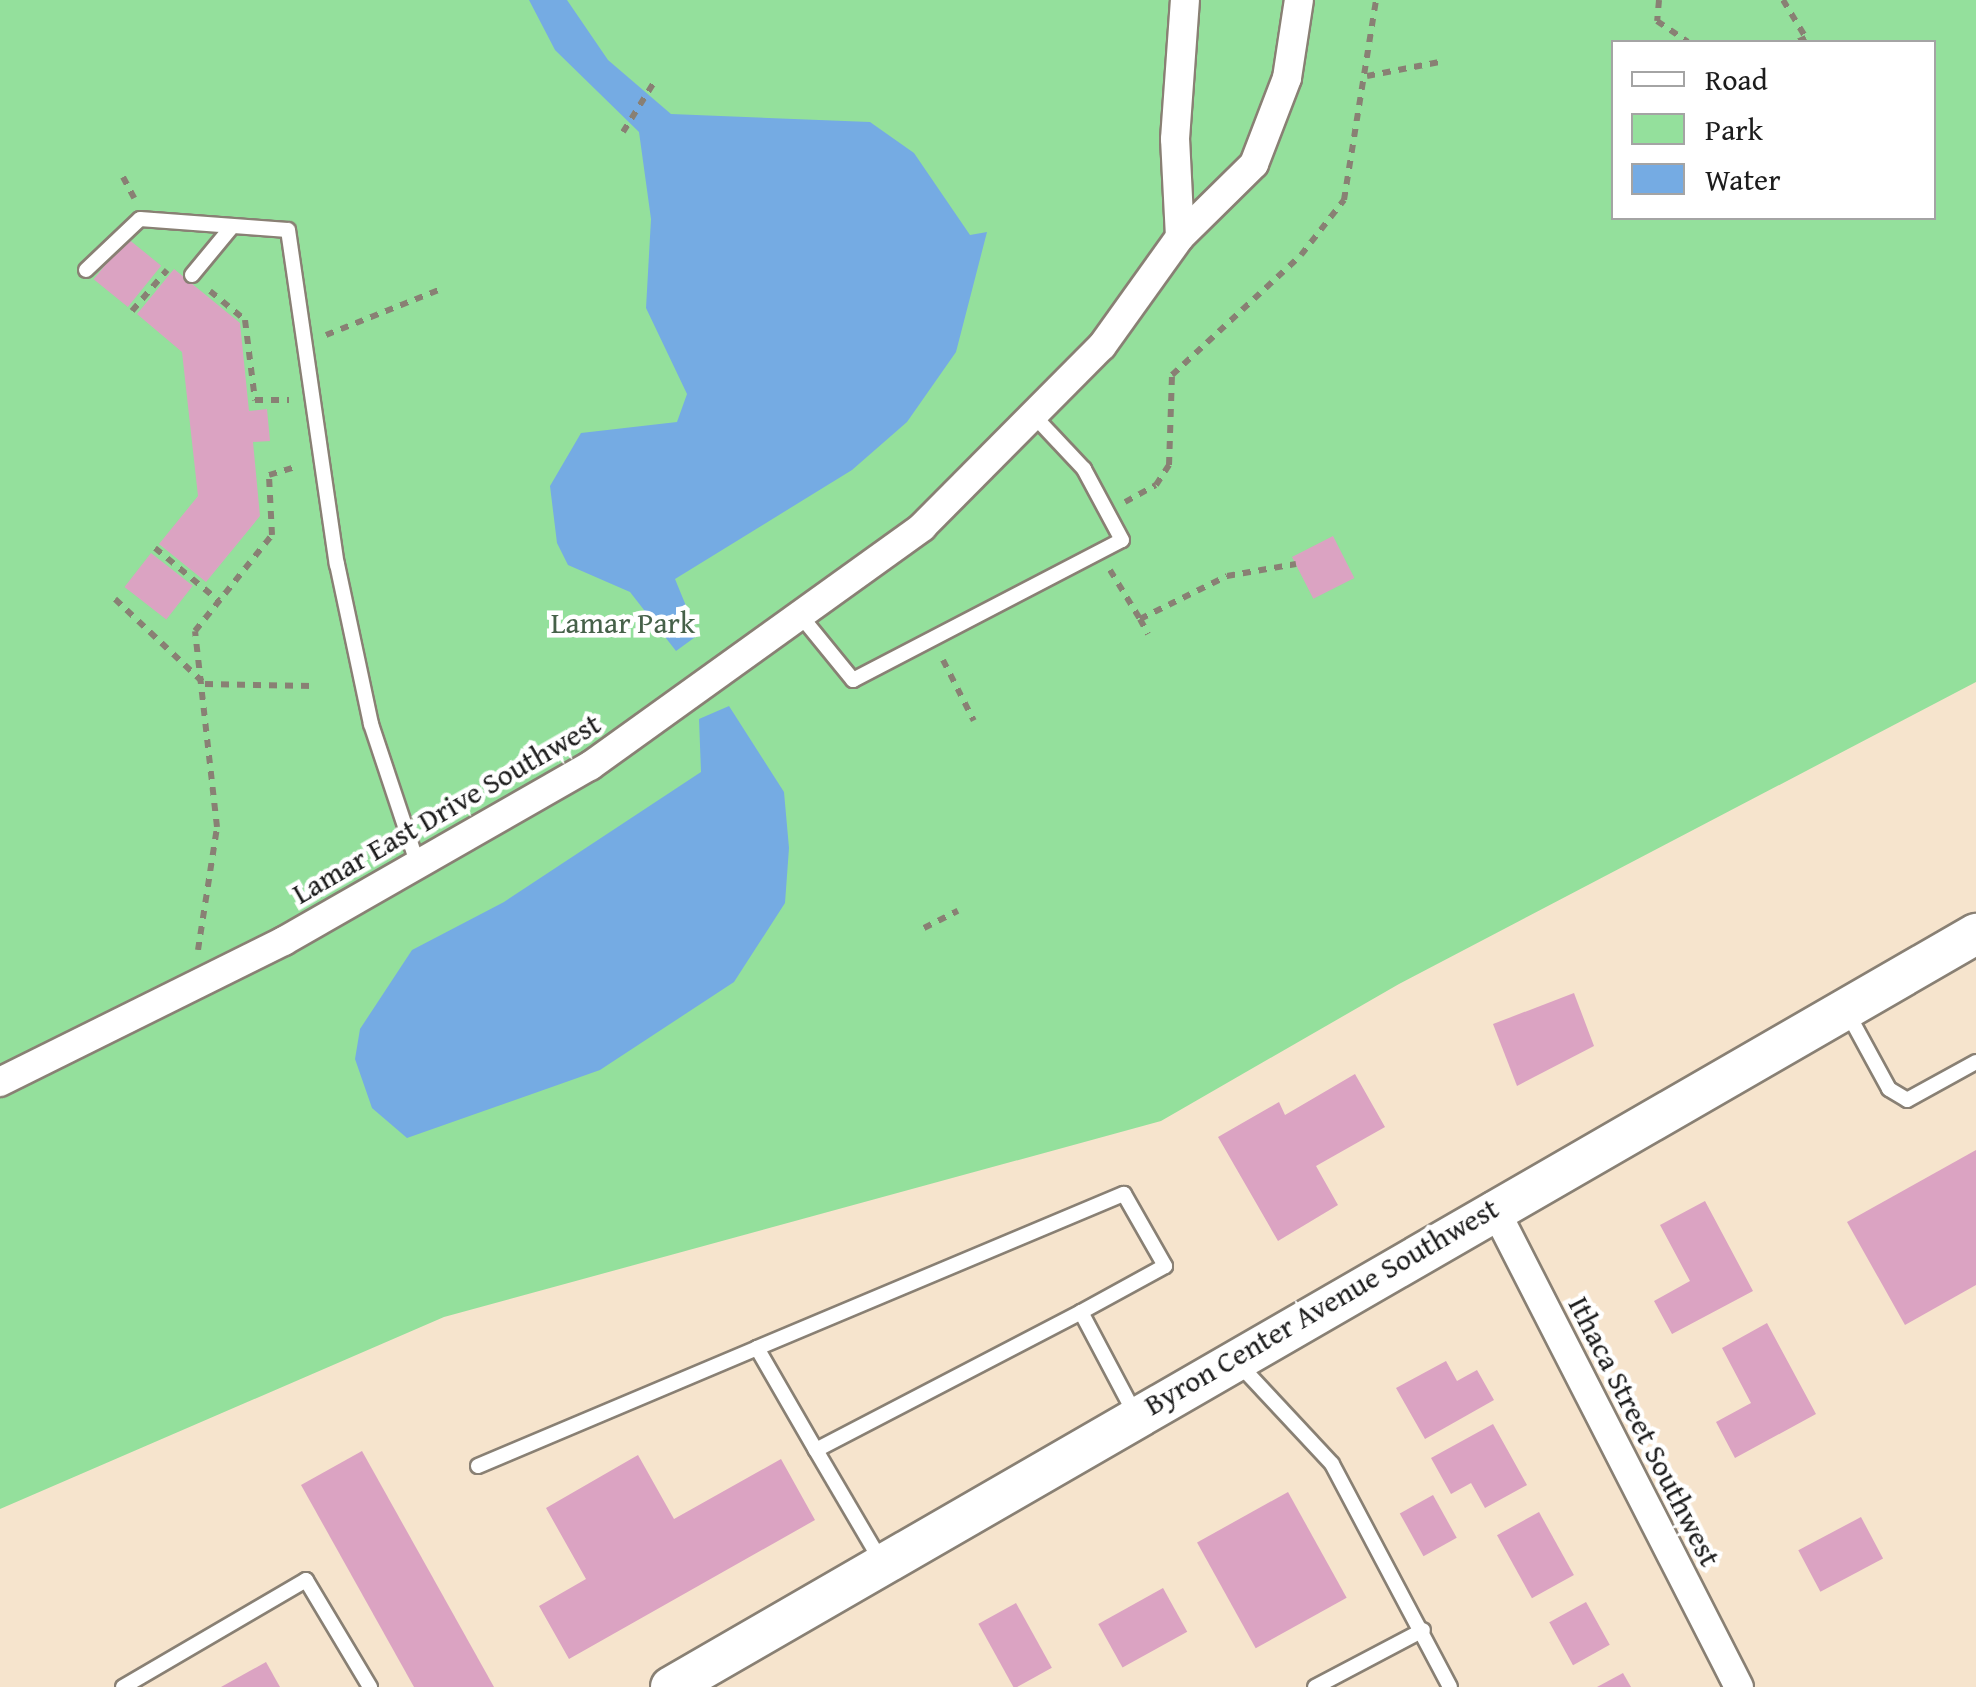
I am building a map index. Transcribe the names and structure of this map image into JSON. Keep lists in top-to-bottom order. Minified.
{"streets":{"main road":["Byron Center Avenue Southwest"],"street":["Lamar East Drive Southwest","Ithaca Street Southwest"]},"crossings":[["Byron Center Avenue Southwest","Ithaca Street Southwest"]],"parks":["Lamar Park"],"legend":["Road","Park","Water"]}
